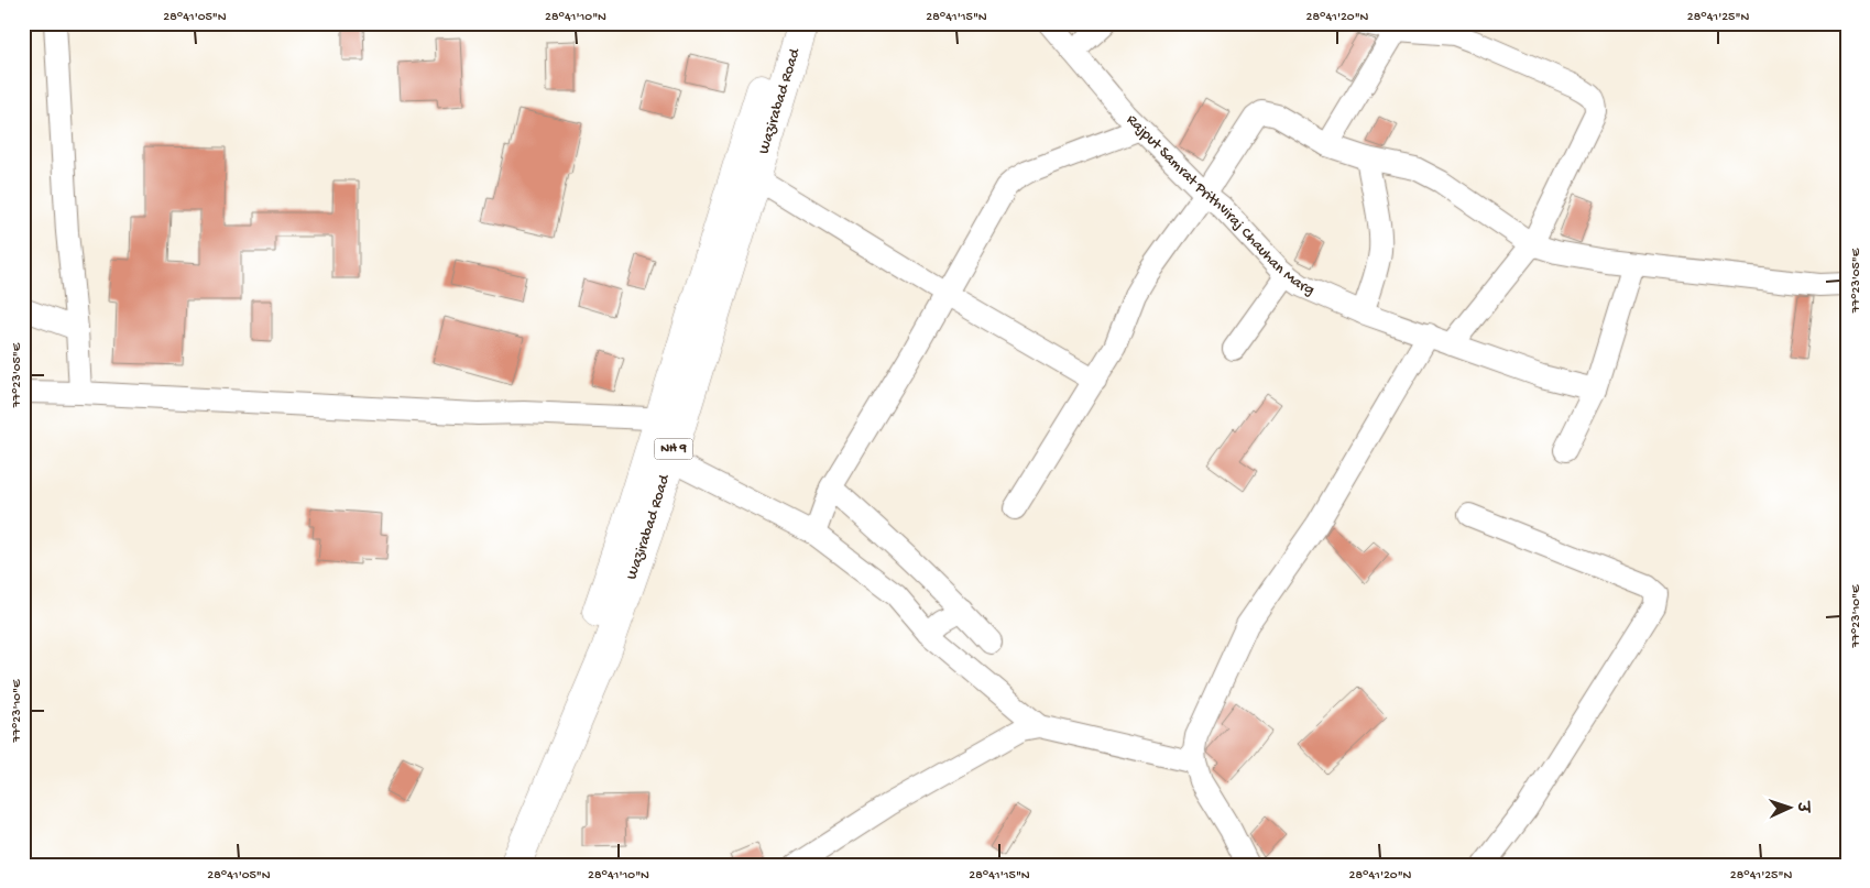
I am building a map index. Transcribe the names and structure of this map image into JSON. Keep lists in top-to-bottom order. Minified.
{"streets":{"highway":["Wazirabad Road","NH 9"],"street":["Rajput Samrat Prithviraj Chauhan Marg"]},"north":"right","coordinates":["28°41'05\"N","28°41'10\"N","28°41'15\"N","28°41'20\"N","28°41'25\"N","77°23'05\"E","77°23'10\"E"]}
